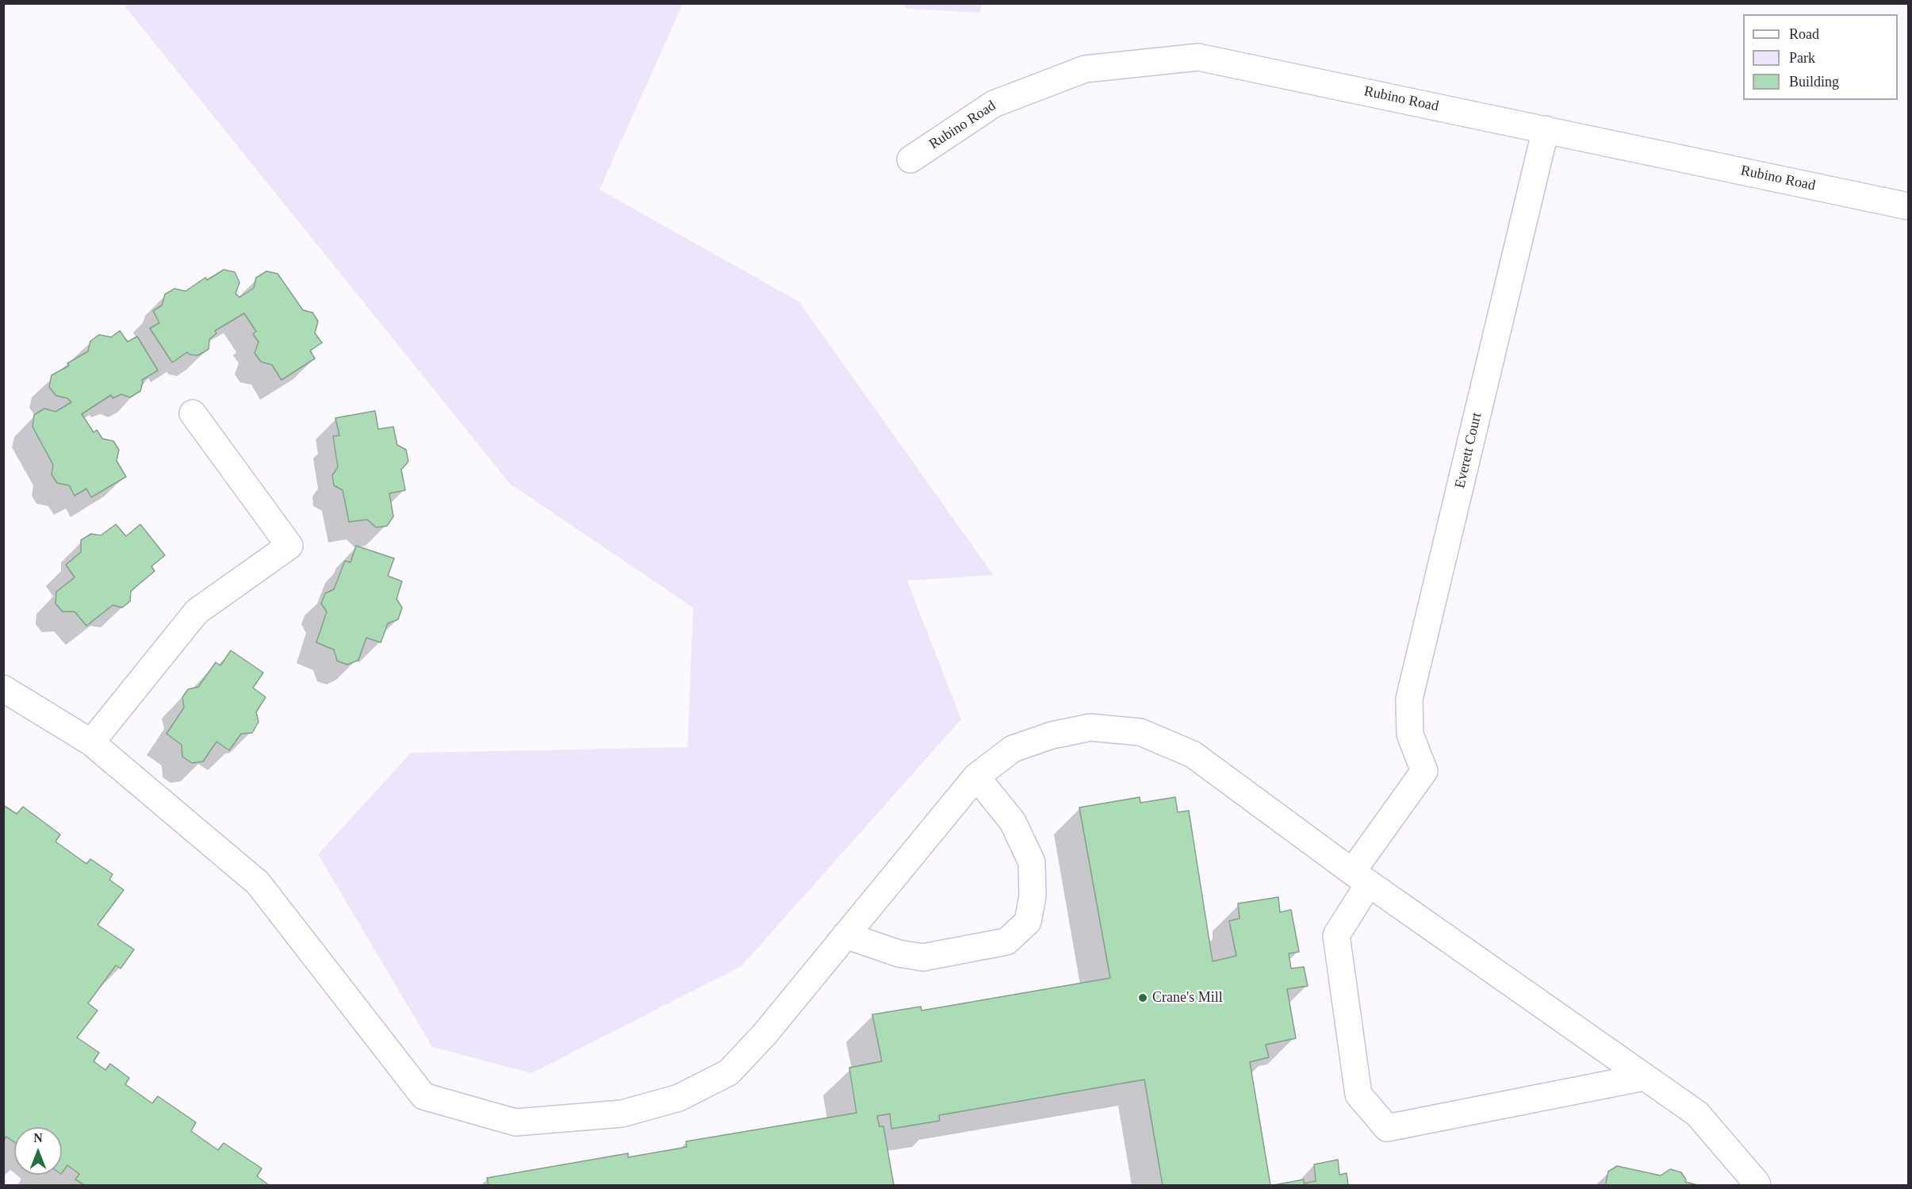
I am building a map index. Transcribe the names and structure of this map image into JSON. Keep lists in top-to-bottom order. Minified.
{"streets":{"street":["Rubino Road","Everett Court"]},"crossings":[["Rubino Road","Everett Court"]],"places":["Crane's Mill"],"legend":["Road","Park","Building"],"north":"top"}
